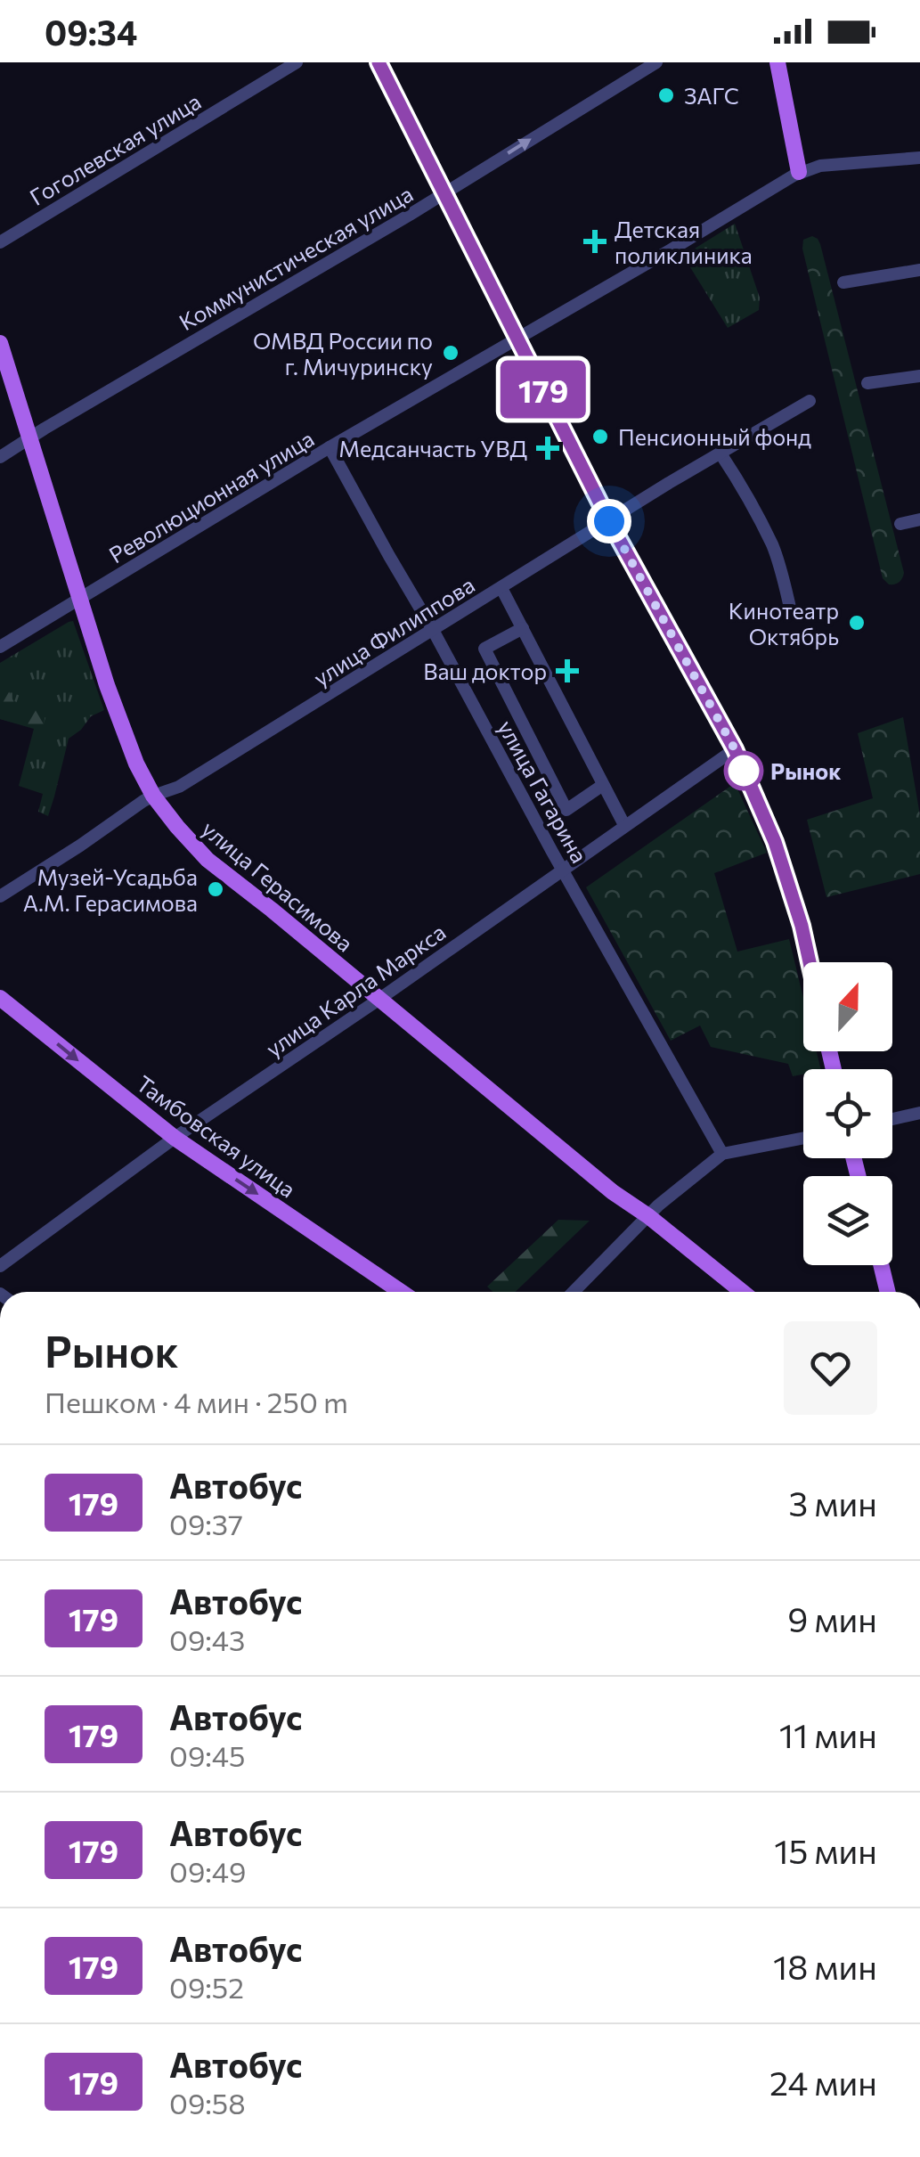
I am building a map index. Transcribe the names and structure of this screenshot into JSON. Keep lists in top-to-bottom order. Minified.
{"streets":{"main road":["улица Герасимова","Тамбовская улица"],"street":["Гоголевская улица","Коммунистическая улица","Революционная улица","улица Филиппова","улица Гагарина","улица Карла Маркса"]},"crossings":[["Коммунистическая улица","улица Герасимова"],["Революционная улица","улица Гагарина"],["Революционная улица","улица Герасимова"],["улица Филиппова","улица Гагарина"],["улица Филиппова","улица Герасимова"],["улица Гагарина","улица Карла Маркса"],["улица Герасимова","улица Карла Маркса"],["улица Карла Маркса","Тамбовская улица"]],"one_way":["Тамбовская улица"],"places":{"other":["ЗАГС","ОМВД России по г. Мичуринску","Пенсионный фонд","Кинотеатр Октябрь","Рынок","Музей-Усадьба А.М. Герасимова"],"health":["Детская поликлиника","Медсанчасть УВД","Ваш доктор"]},"lines":["bus line 179"],"north":"top","page":{"status":"09:34","on_map":"179","heading":["Рынок","Пешком · 4 мин · 250 m"],"list":[{"mark":"179","name":"Автобус","note":"09:37","value":"3 мин"},{"mark":"179","name":"Автобус","note":"09:43","value":"9 мин"},{"mark":"179","name":"Автобус","note":"09:45","value":"11 мин"},{"mark":"179","name":"Автобус","note":"09:49","value":"15 мин"},{"mark":"179","name":"Автобус","note":"09:52","value":"18 мин"},{"mark":"179","name":"Автобус","note":"09:58","value":"24 мин"}]}}
